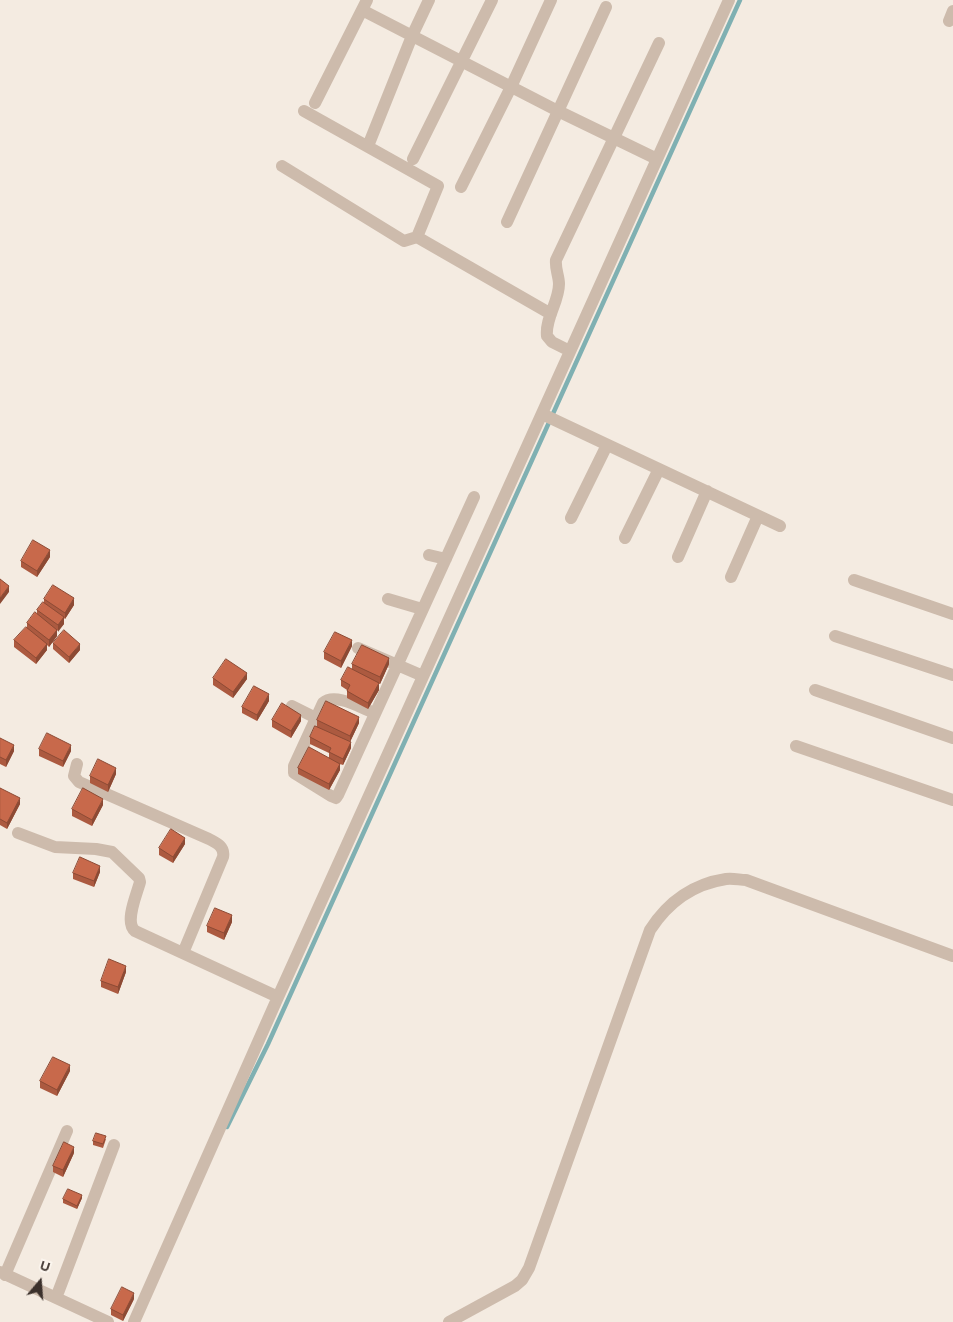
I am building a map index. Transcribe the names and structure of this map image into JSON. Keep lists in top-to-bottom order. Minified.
{"north":"top"}
